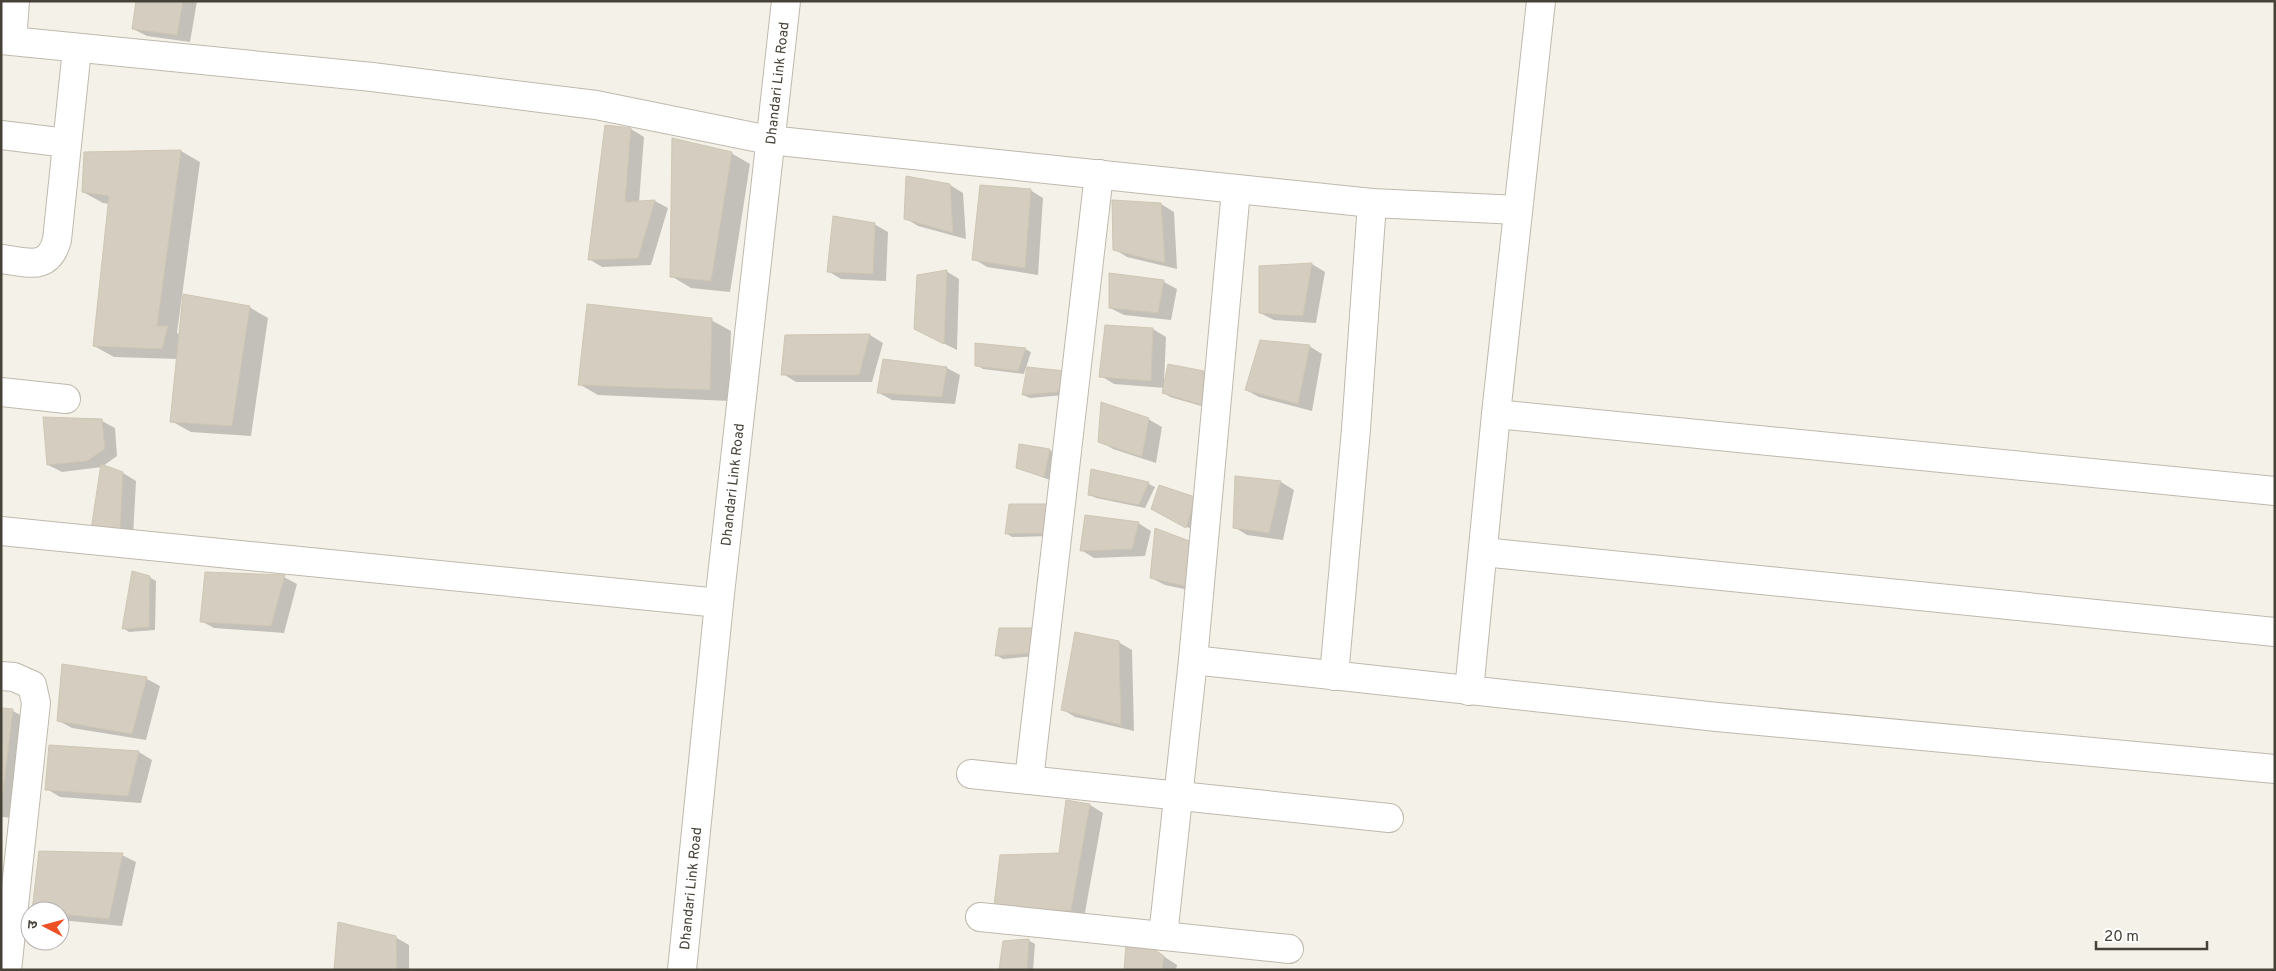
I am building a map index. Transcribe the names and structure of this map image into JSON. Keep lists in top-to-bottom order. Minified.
{"streets":{"street":["Dhandari Link Road"]},"scale_bar":"20 m","north":"left"}
